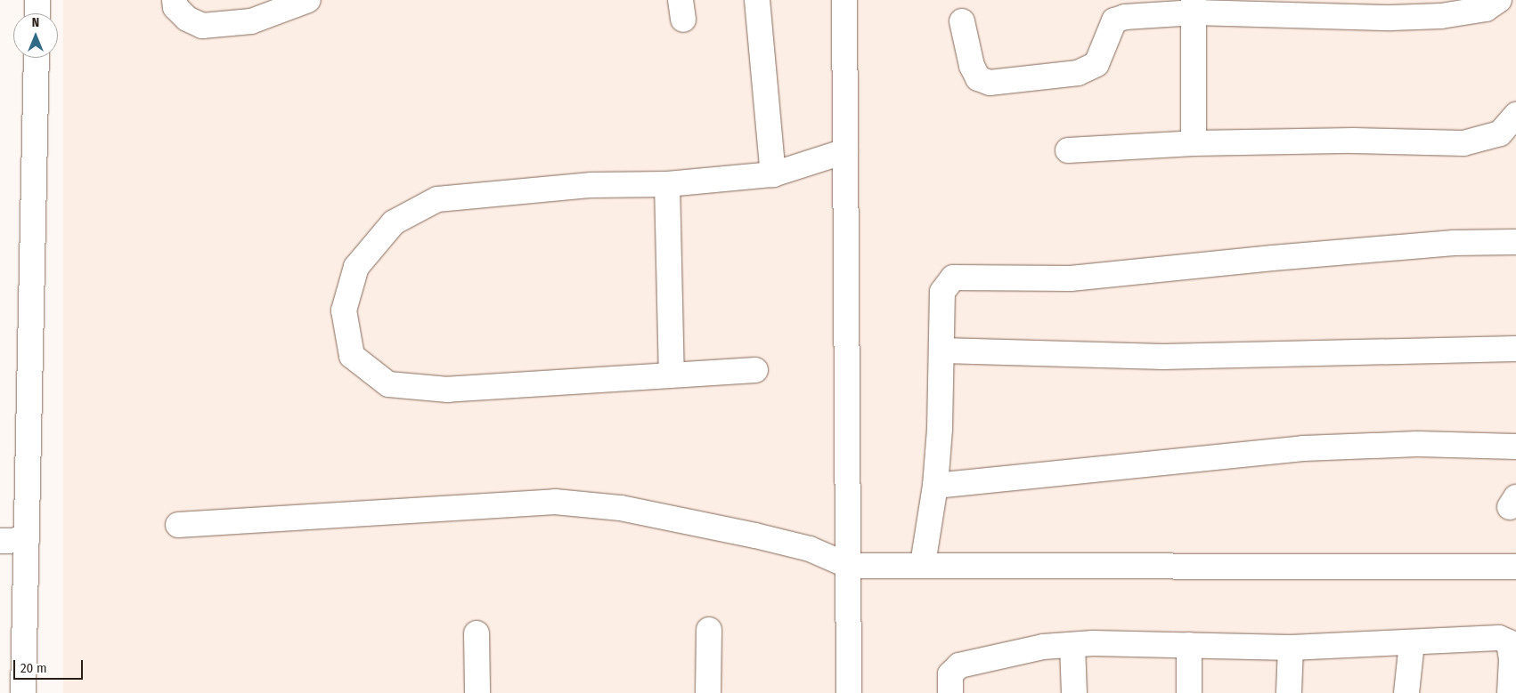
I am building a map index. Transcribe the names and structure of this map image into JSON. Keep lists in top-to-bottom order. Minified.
{"scale_bar":"20 m","north":"top"}
